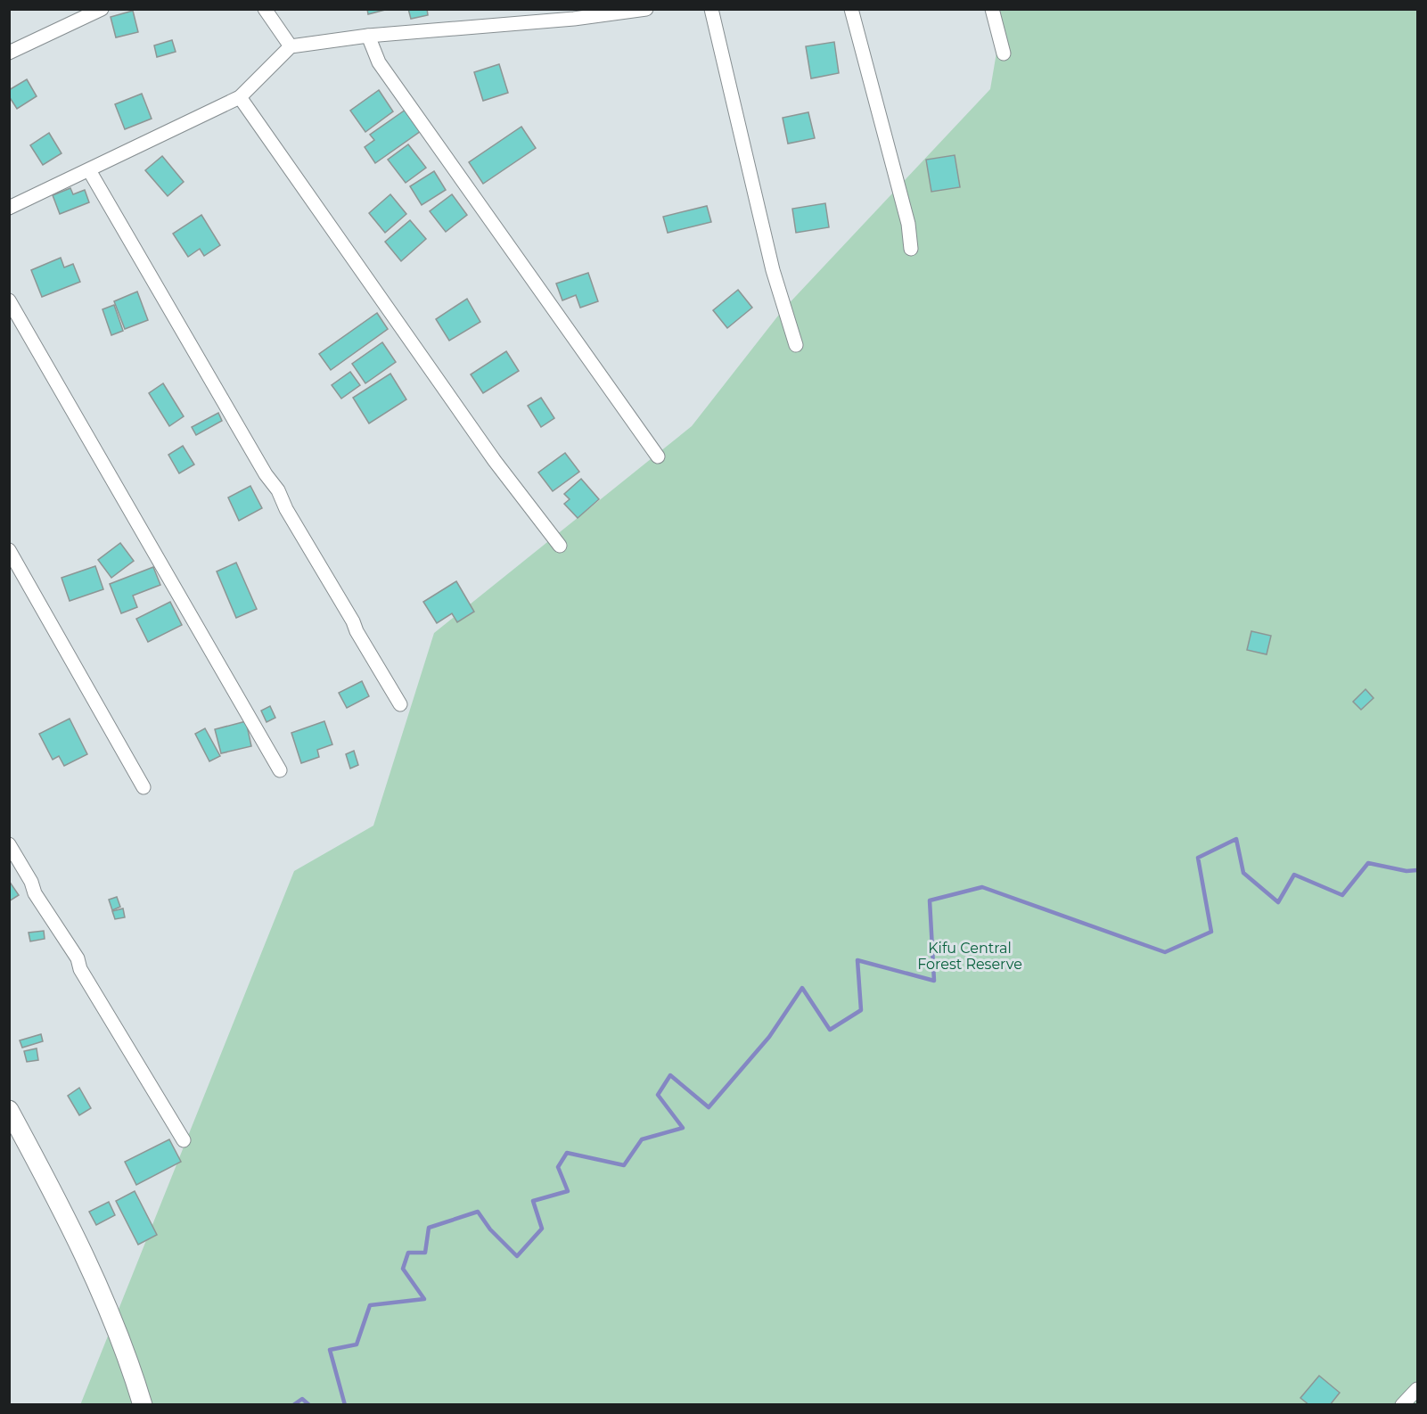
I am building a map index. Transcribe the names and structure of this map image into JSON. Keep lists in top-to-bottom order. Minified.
{"parks":["Kifu Central Forest Reserve"]}
